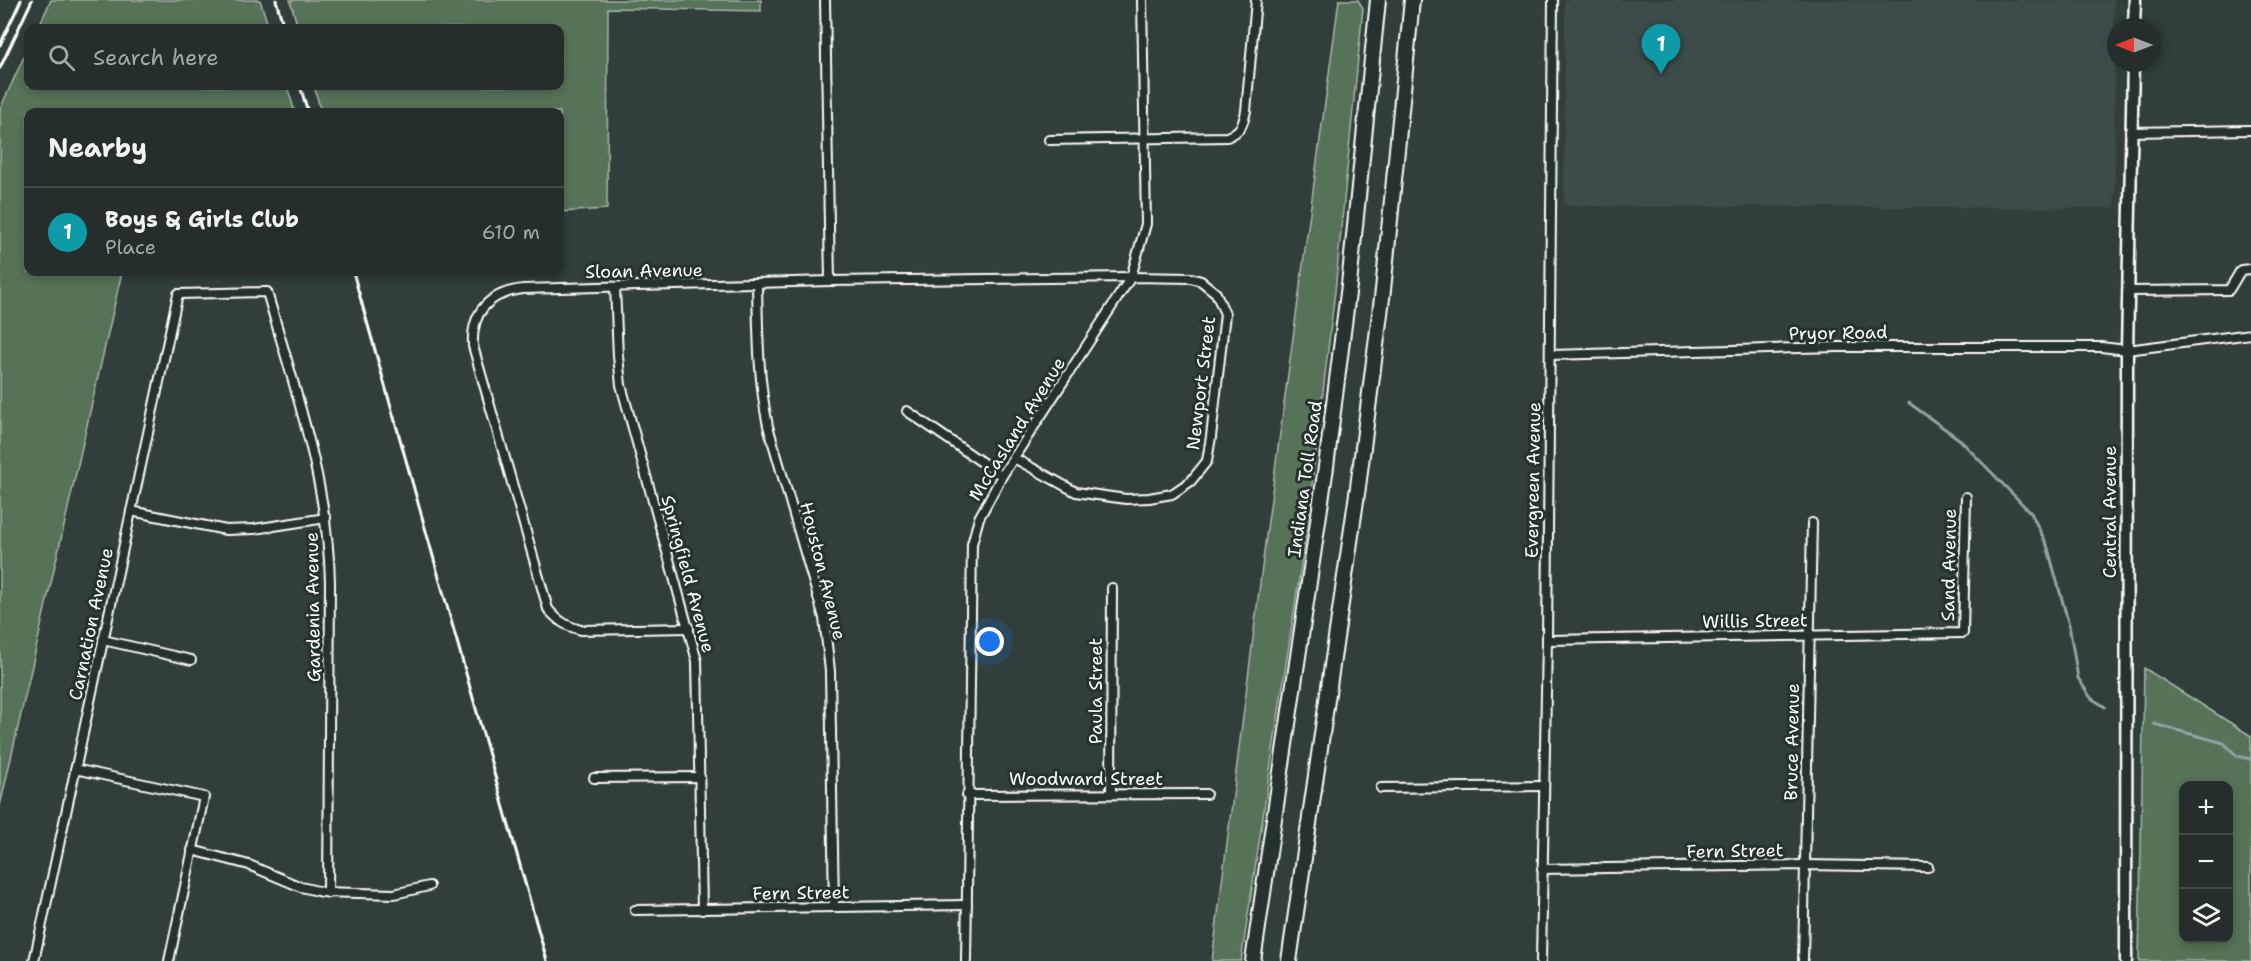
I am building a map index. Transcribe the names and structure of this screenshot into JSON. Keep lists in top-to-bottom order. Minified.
{"streets":{"highway":["Indiana Toll Road"],"main road":["Central Avenue"],"street":["Sloan Avenue","Pryor Road","Newport Street","McCasland Avenue","Evergreen Avenue","Sand Avenue","Houston Avenue","Springfield Avenue","Gardenia Avenue","Willis Street","Carnation Avenue","Paula Street","Bruce Avenue","Woodward Street","Fern Street"]},"crossings":[["Sloan Avenue","Newport Street"],["Sloan Avenue","McCasland Avenue"],["Sloan Avenue","Houston Avenue"],["Sloan Avenue","Springfield Avenue"],["Pryor Road","Evergreen Avenue"],["Pryor Road","Central Avenue"],["Newport Street","McCasland Avenue"],["McCasland Avenue","Woodward Street"],["McCasland Avenue","Fern Street"],["Evergreen Avenue","Willis Street"],["Evergreen Avenue","Fern Street"],["Sand Avenue","Willis Street"],["Houston Avenue","Fern Street"],["Springfield Avenue","Fern Street"],["Gardenia Avenue","Carnation Avenue"],["Willis Street","Bruce Avenue"],["Paula Street","Woodward Street"],["Bruce Avenue","Fern Street"]],"north":"left","page":{"pins":"1","search":"Search here","heading":"Nearby","list":[{"mark":"1","name":"Boys & Girls Club","note":"Place","value":"610 m"}],"map_buttons":["+","−"]}}
